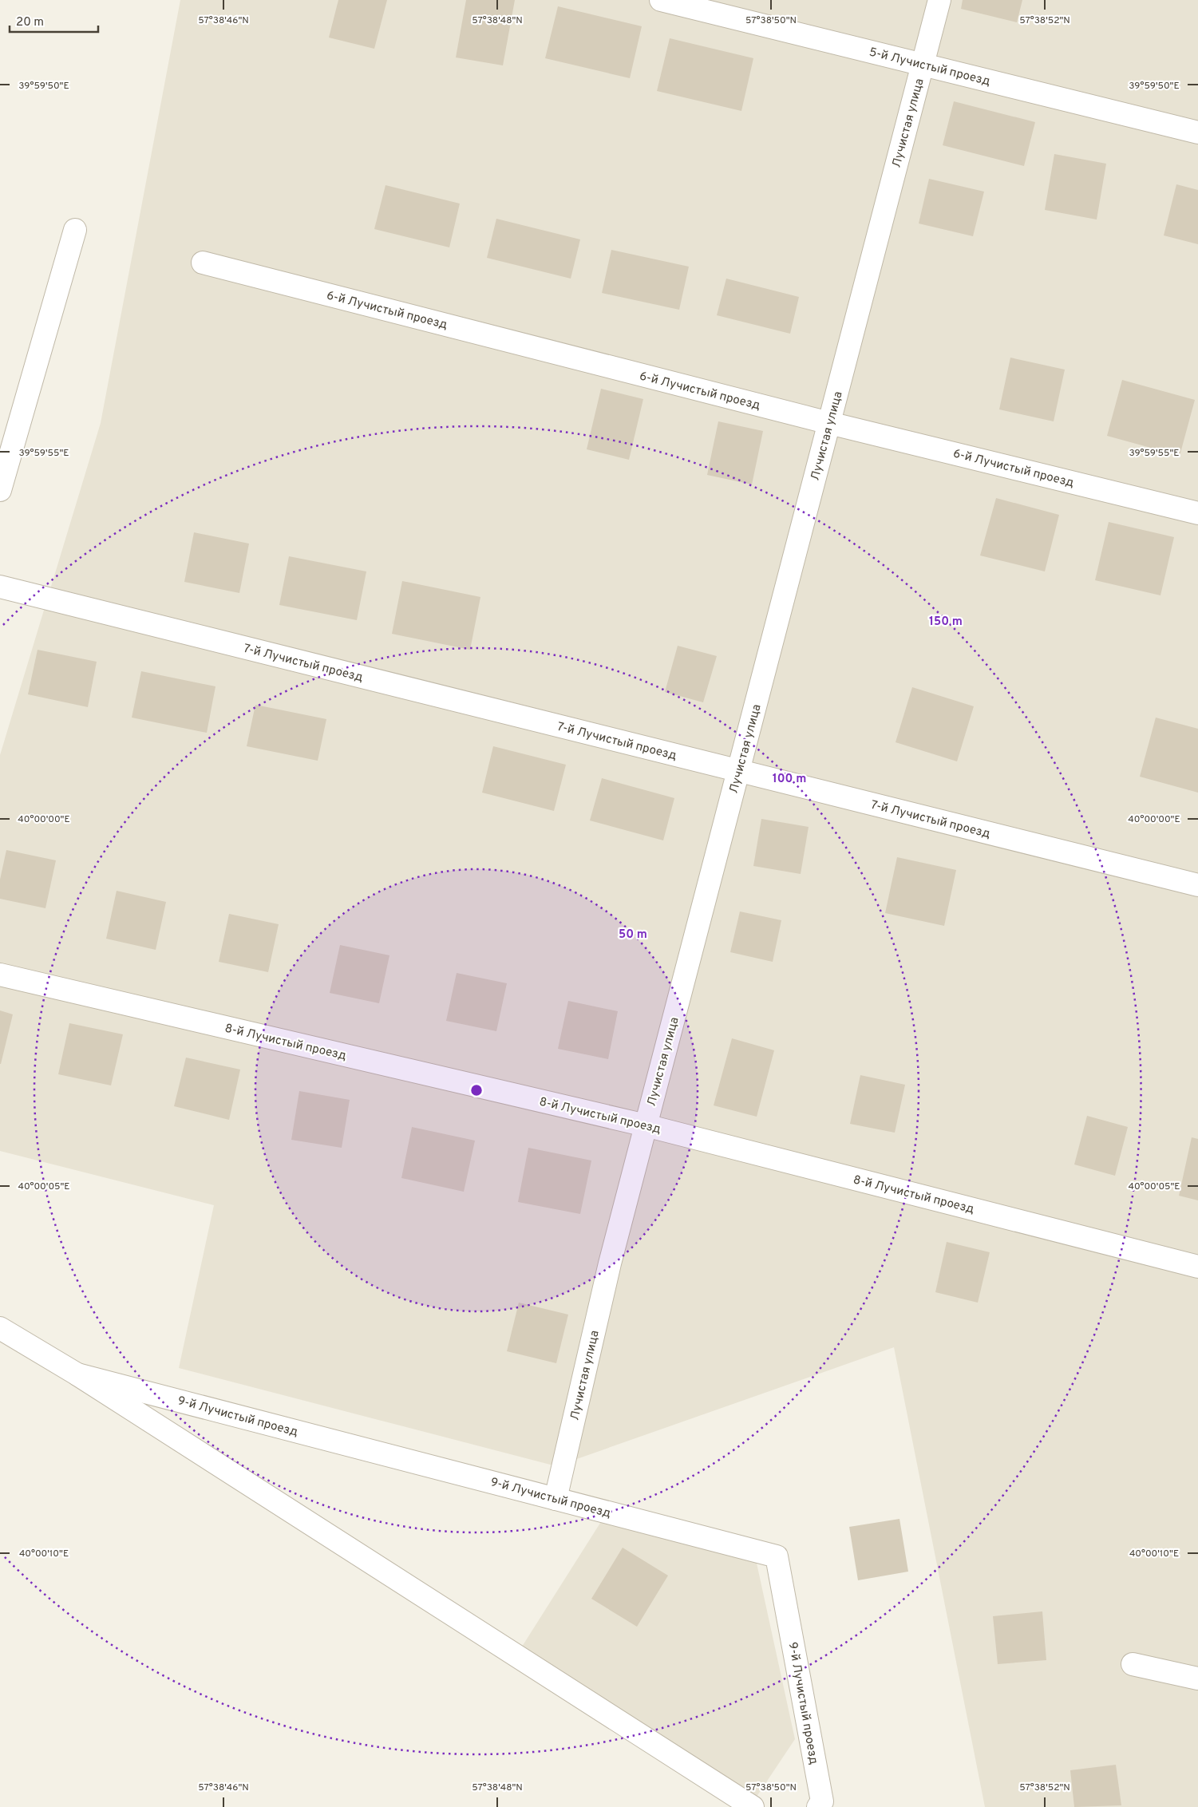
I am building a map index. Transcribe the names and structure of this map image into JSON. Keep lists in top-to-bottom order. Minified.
{"streets":{"street":["5-й Лучистый проезд","Лучистая улица","6-й Лучистый проезд","7-й Лучистый проезд","8-й Лучистый проезд","9-й Лучистый проезд"]},"crossings":[["5-й Лучистый проезд","Лучистая улица"],["Лучистая улица","6-й Лучистый проезд"],["Лучистая улица","7-й Лучистый проезд"],["Лучистая улица","8-й Лучистый проезд"],["Лучистая улица","9-й Лучистый проезд"]],"scale_bar":"20 m","coordinates":["57°38'46\"N","57°38'48\"N","57°38'50\"N","57°38'52\"N","39°59'50\"E","39°59'55\"E","40°00'00\"E","40°00'05\"E","40°00'10\"E"],"rings":["150 m","100 m","50 m"]}
